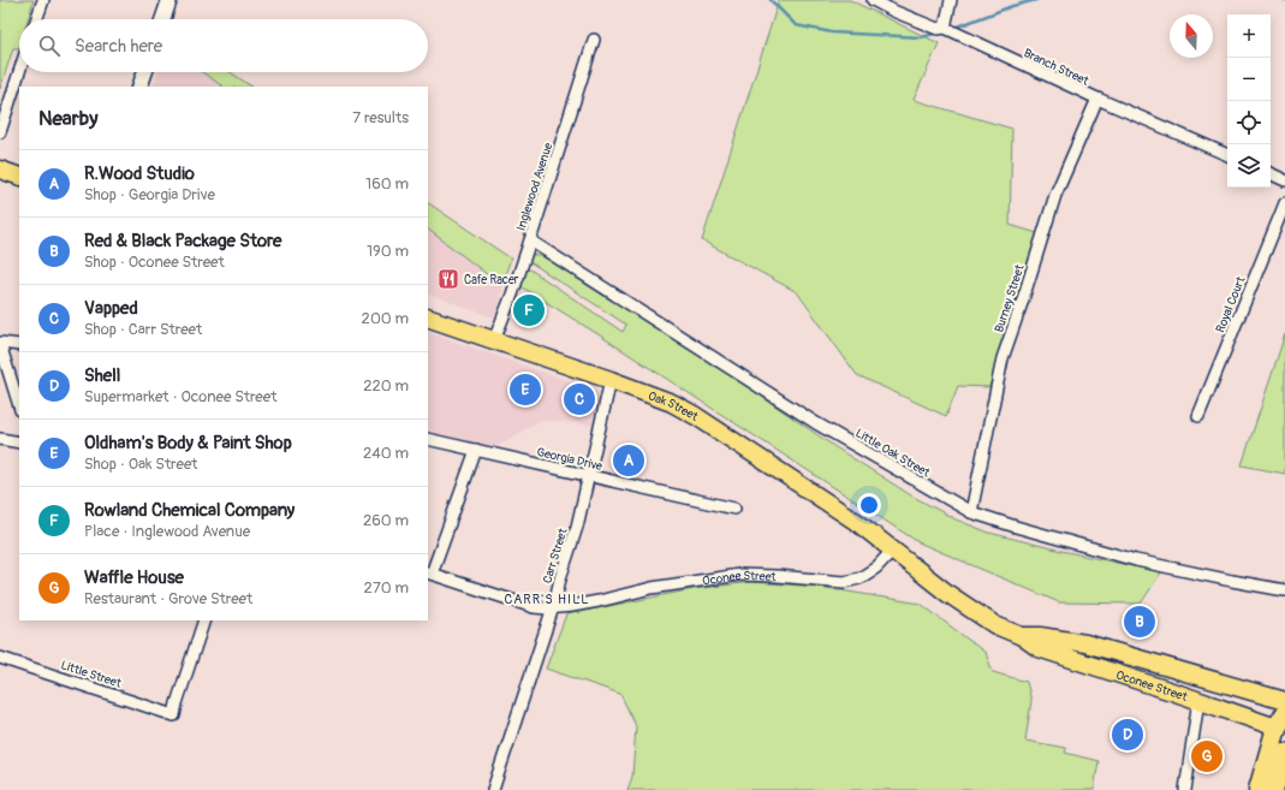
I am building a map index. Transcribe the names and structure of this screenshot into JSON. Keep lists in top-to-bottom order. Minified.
{"streets":{"main road":["Oak Street","Oconee Street"],"street":["Branch Street","Inglewood Avenue","Burney Street","Royal Court","Little Oak Street","Georgia Drive","Carr Street","Little Street"]},"crossings":[["Branch Street","Burney Street"],["Inglewood Avenue","Oak Street"],["Inglewood Avenue","Little Oak Street"],["Burney Street","Little Oak Street"],["Oak Street","Carr Street"],["Oak Street","Oconee Street"],["Georgia Drive","Carr Street"],["Carr Street","Oconee Street"]],"districts":["CARR'S HILL"],"places":{"restaurant":["Cafe Racer"]},"north":"top","page":{"map_buttons":["+","−"],"search":"Search here","heading":["Nearby","7 results"],"list":[{"mark":"A","name":"R.Wood Studio","note":"Shop · Georgia Drive","value":"160 m"},{"mark":"B","name":"Red & Black Package Store","note":"Shop · Oconee Street","value":"190 m"},{"mark":"C","name":"Vapped","note":"Shop · Carr Street","value":"200 m"},{"mark":"D","name":"Shell","note":"Supermarket · Oconee Street","value":"220 m"},{"mark":"E","name":"Oldham's Body & Paint Shop","note":"Shop · Oak Street","value":"240 m"},{"mark":"F","name":"Rowland Chemical Company","note":"Place · Inglewood Avenue","value":"260 m"},{"mark":"G","name":"Waffle House","note":"Restaurant · Grove Street","value":"270 m"}],"pins":["F","E","C","A","B","D","G"]}}
